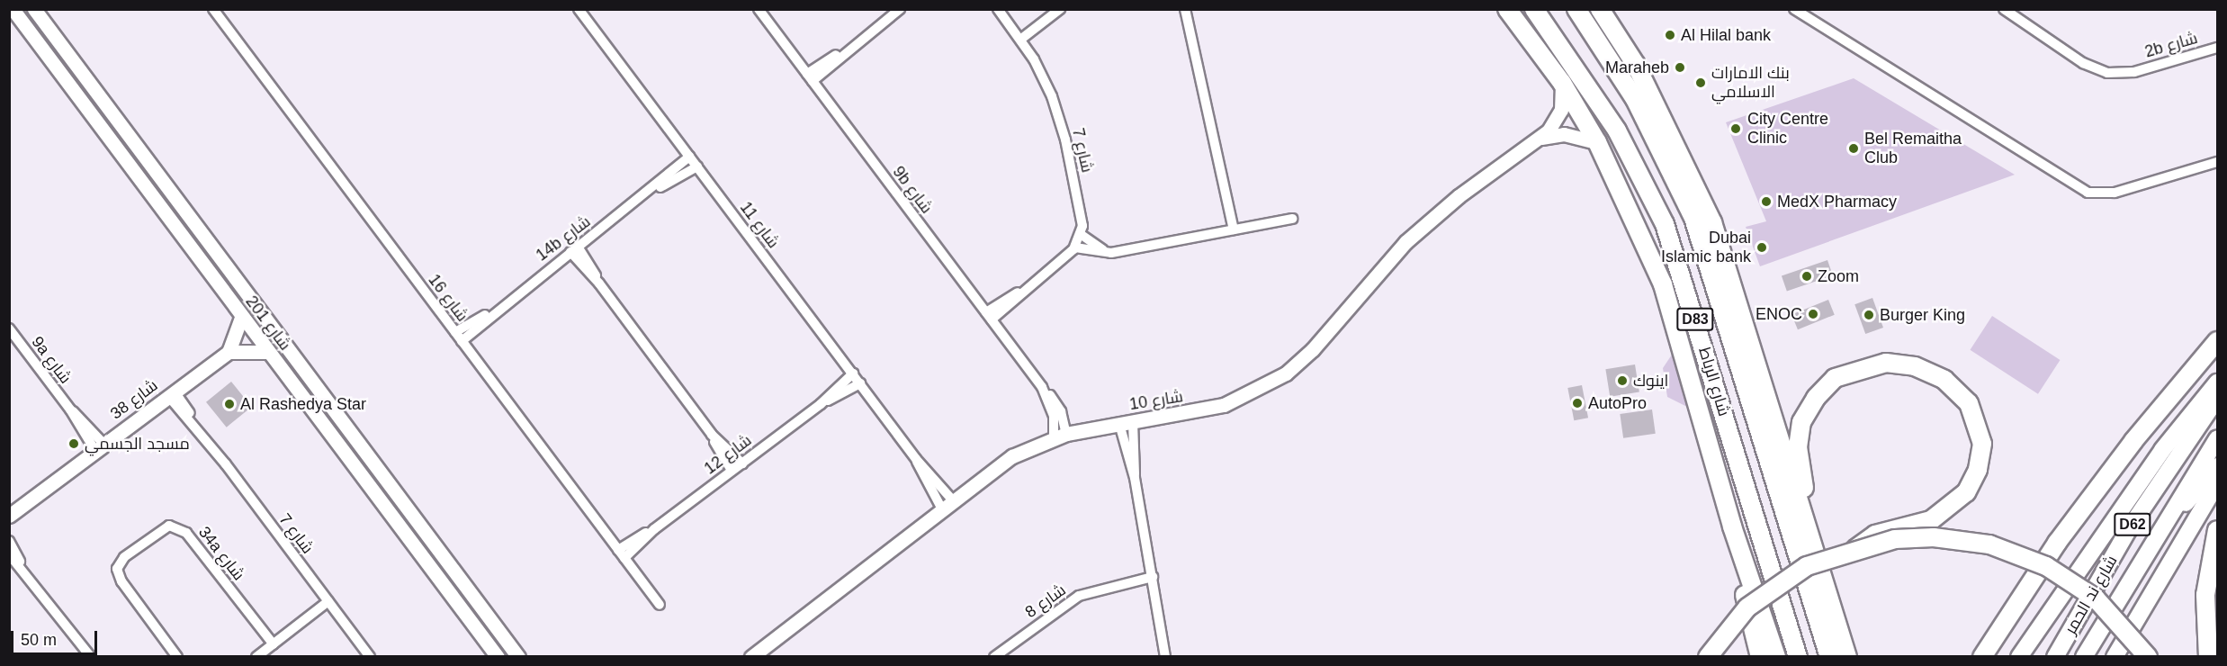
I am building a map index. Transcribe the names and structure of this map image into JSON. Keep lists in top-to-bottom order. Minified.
{"streets":{"highway":["D83","شارع الرباط"],"main road":["D62","شارع ند الحمر"],"street":["2b شارع","شارع 7","9b شارع","شارع 11","14b شارع","شارع 16","شارع 201","9a شارع","شارع 38","شارع 10","شارع 12","34a شارع","شارع 8"]},"crossings":[["شارع 7","شارع 38"],["9b شارع","شارع 10"],["شارع 11","14b شارع"],["شارع 11","شارع 10"],["شارع 11","شارع 12"],["14b شارع","شارع 16"],["شارع 16","شارع 12"],["9a شارع","شارع 38"]],"places":["Al Hilal bank","Maraheb","بنك الامارات الاسلامي","City Centre Clinic","Bel Remaitha Club","MedX Pharmacy","Dubai Islamic bank","Zoom","ENOC","Burger King","اينوك","AutoPro","Al Rashedya Star","مسجد الجسمي"],"scale_bar":"50 m"}
